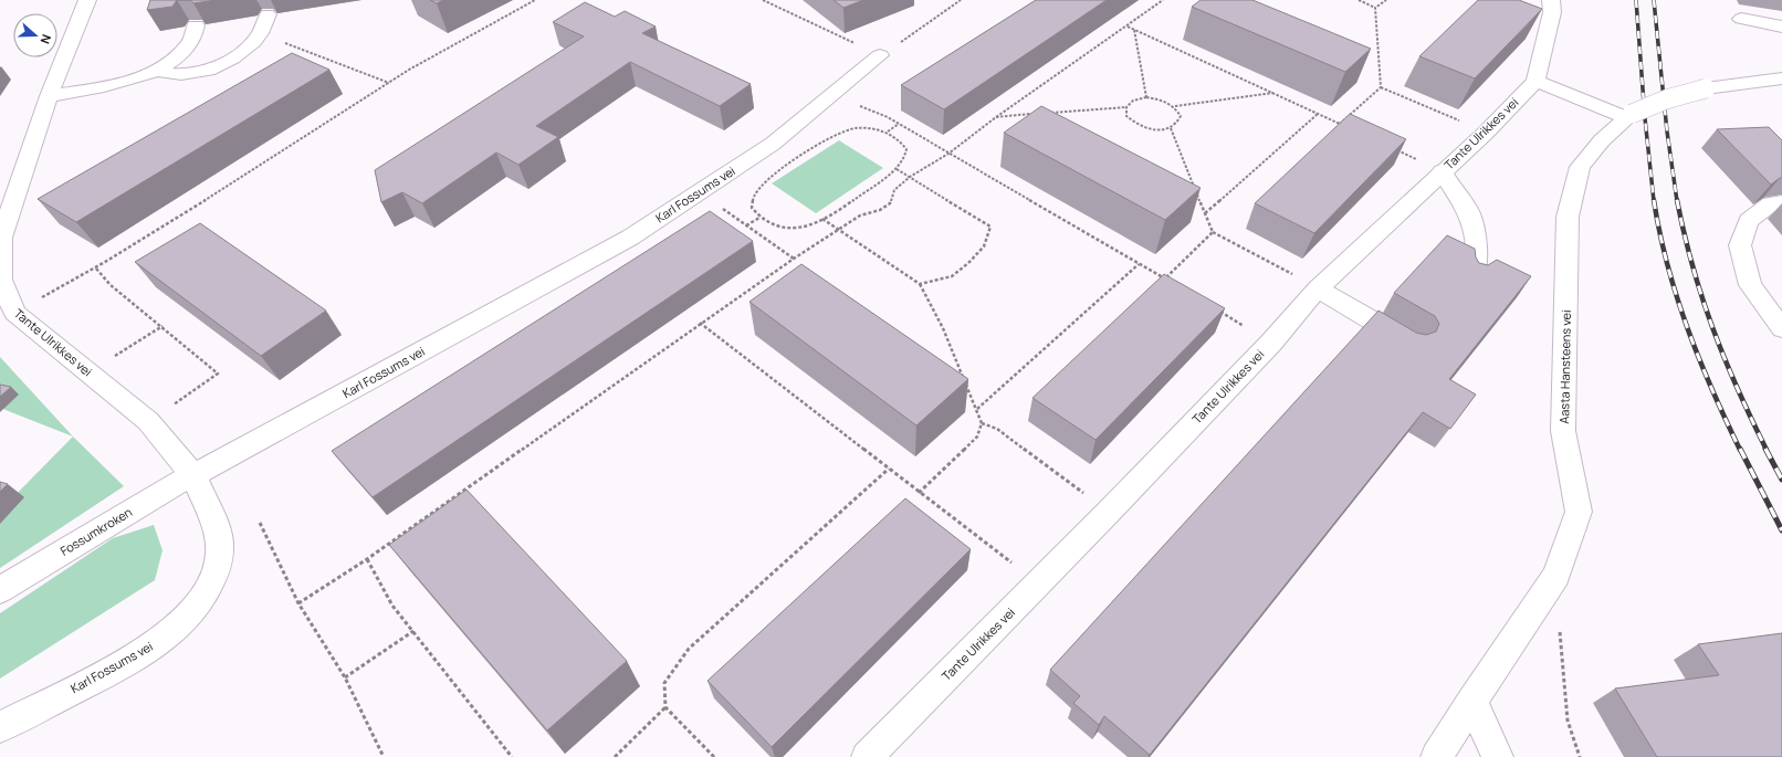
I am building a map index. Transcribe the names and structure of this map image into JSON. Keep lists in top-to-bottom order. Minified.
{"streets":{"street":["Tante Ulrikkes vei","Karl Fossums vei","Aasta Hansteens vei","Fossumkroken"]},"crossings":[["Tante Ulrikkes vei","Karl Fossums vei"],["Tante Ulrikkes vei","Fossumkroken"],["Karl Fossums vei","Fossumkroken"]],"north":"right"}
